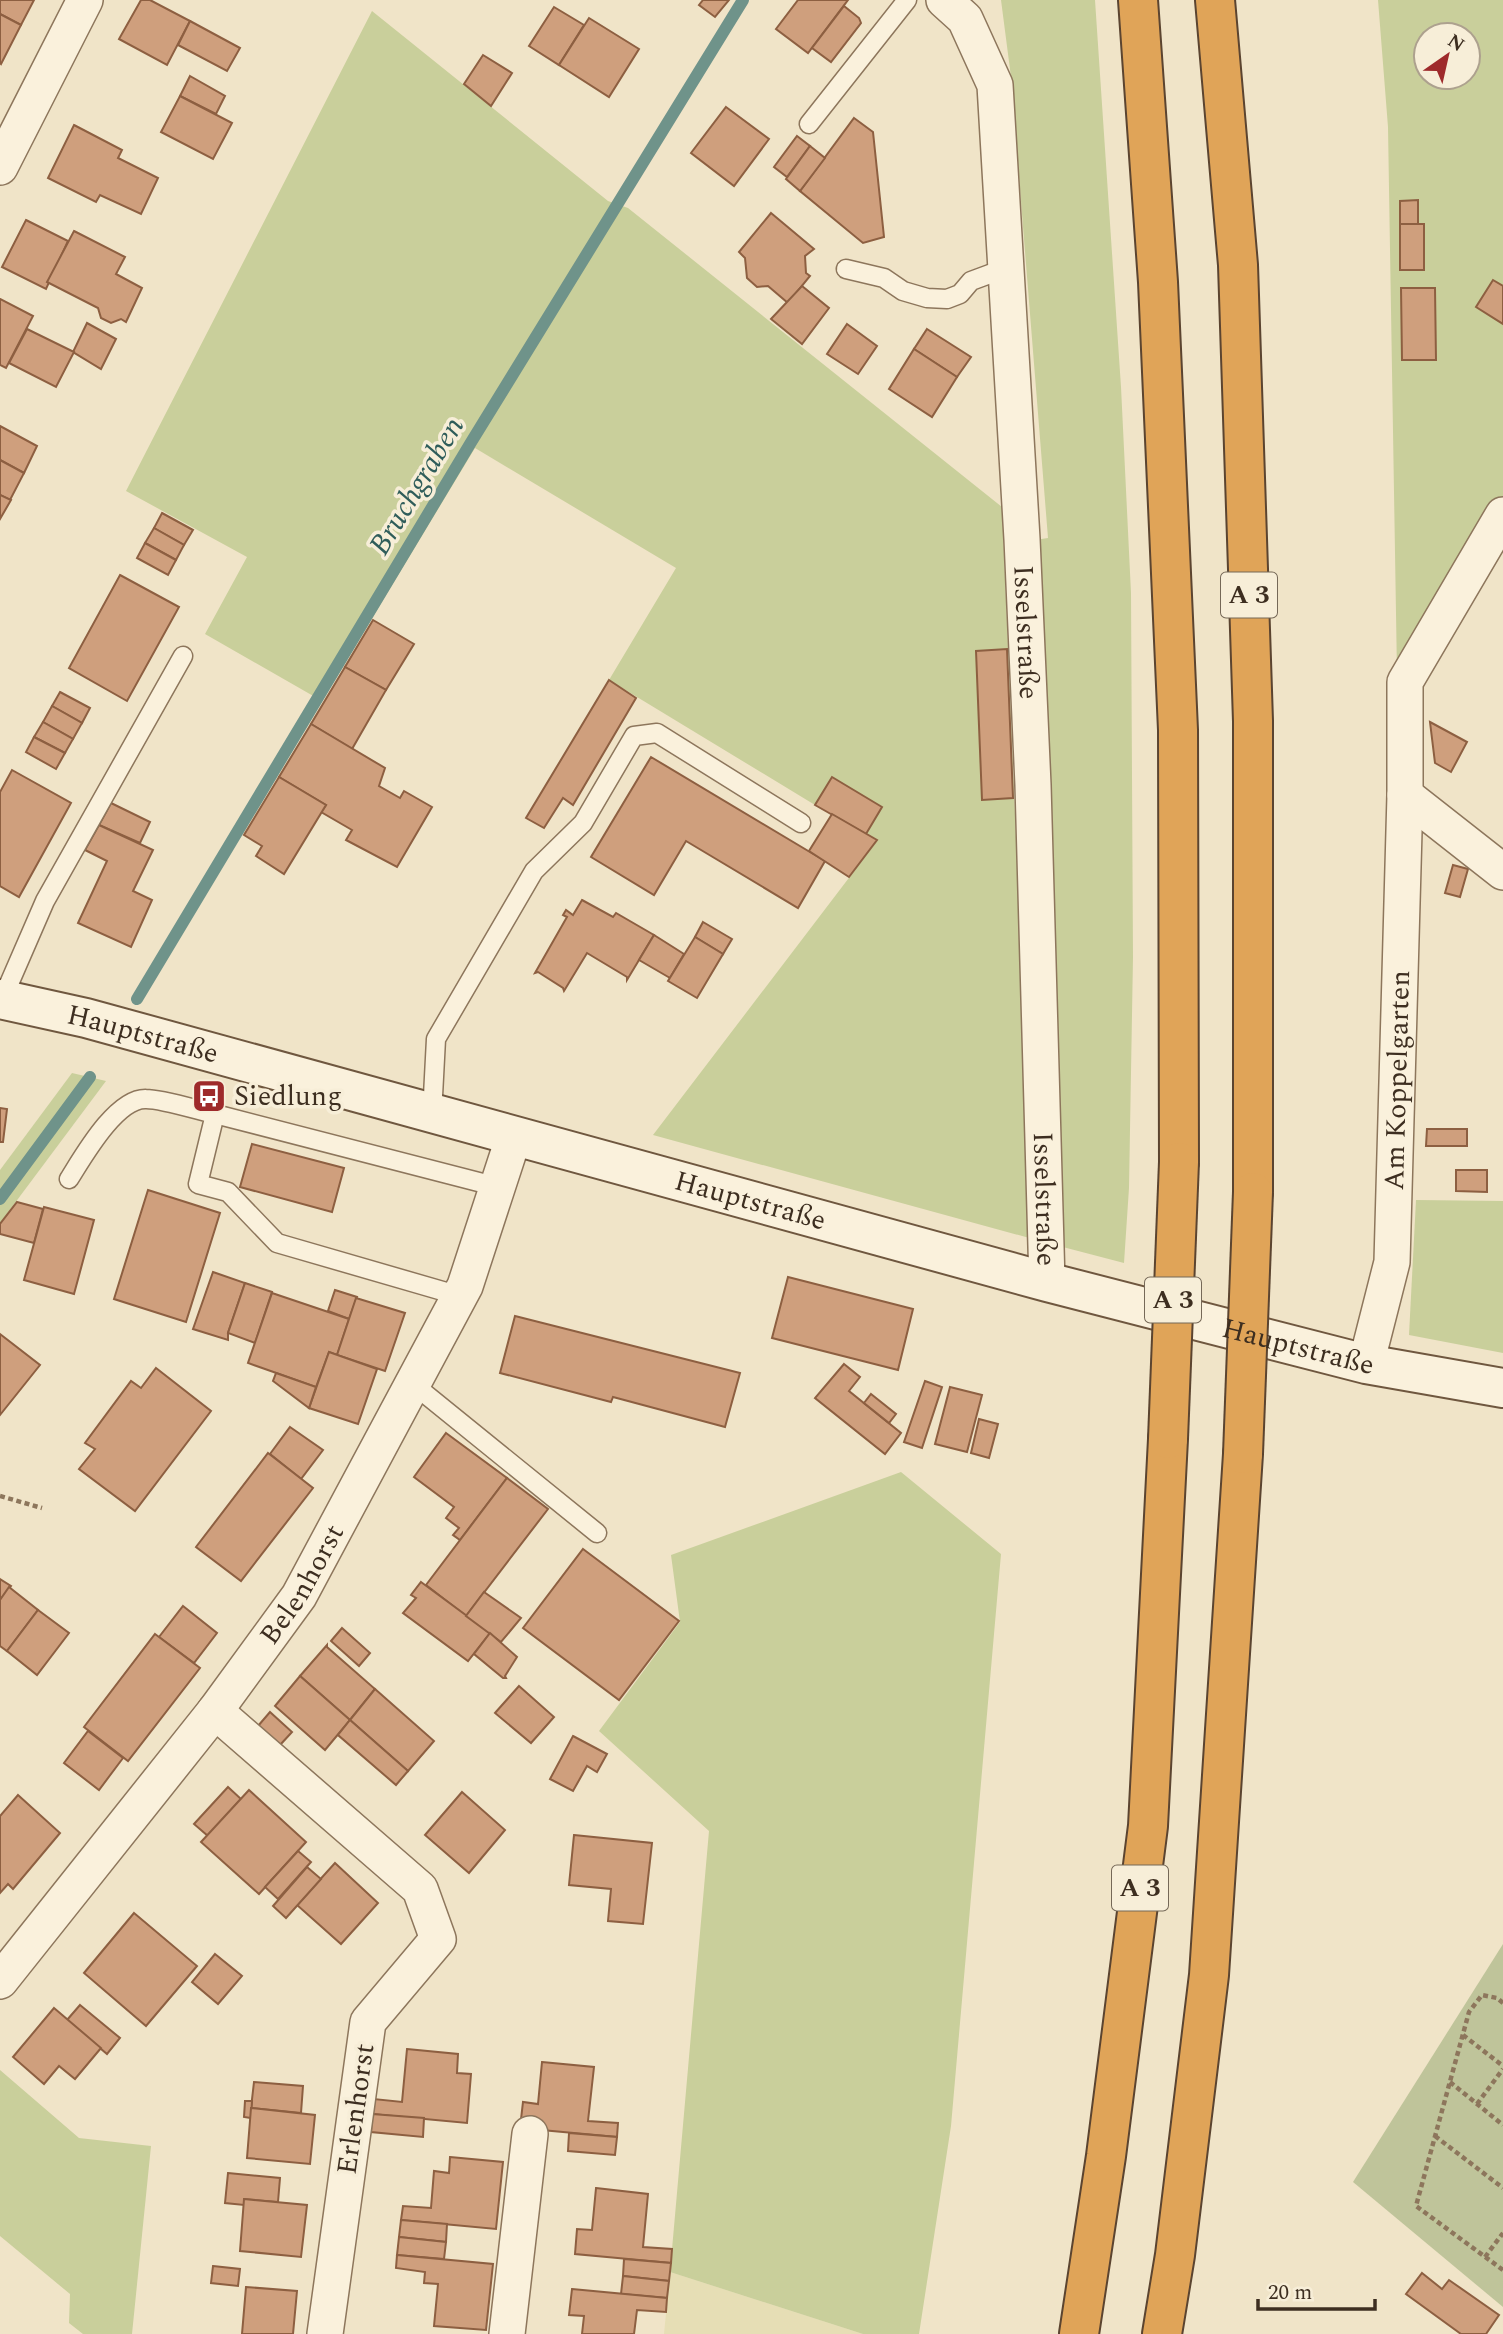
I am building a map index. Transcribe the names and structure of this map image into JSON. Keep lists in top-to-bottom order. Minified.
{"streets":{"highway":["A 3"],"main road":["Hauptstraße"],"street":["Isselstraße","Am Koppelgarten","Belenhorst","Erlenhorst"]},"crossings":[["Isselstraße","Hauptstraße"],["Hauptstraße","Am Koppelgarten"],["Hauptstraße","Belenhorst"],["Belenhorst","Erlenhorst"]],"water":["Bruchgraben"],"places":{"bus stop":["Siedlung"]},"scale_bar":"20 m","north":"top right"}
